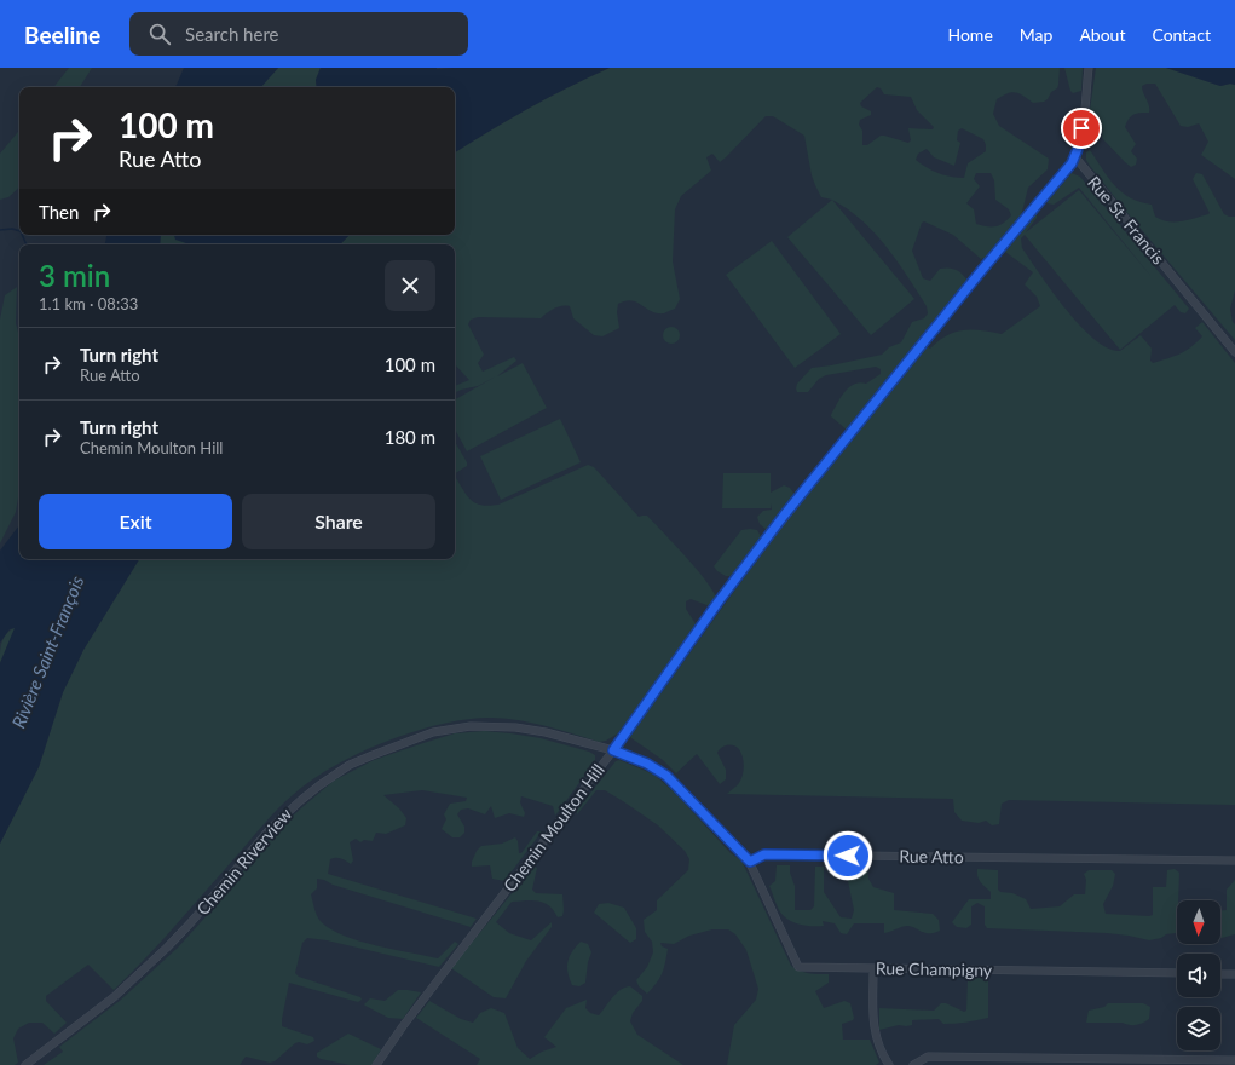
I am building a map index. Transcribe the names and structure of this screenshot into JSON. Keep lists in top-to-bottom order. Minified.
{"streets":{"street":["Rue St. Francis","Chemin Moulton Hill","Rue Atto","Chemin Riverview","Rue Champigny"]},"crossings":[["Rue St. Francis","Chemin Moulton Hill"],["Chemin Moulton Hill","Chemin Riverview"],["Rue Atto","Rue Champigny"]],"water":["Rivière Saint-François"],"north":"bottom","page":{"header":"Beeline","search":"Search here","nav":["Home","Map","About","Contact"],"turn":["100 m","Rue Atto"],"then":"Then","heading":["3 min","1.1 km · 08:33"],"list":[{"name":"Turn right","note":"Rue Atto","value":"100 m"},{"name":"Turn right","note":"Chemin Moulton Hill","value":"180 m"}],"buttons":["Exit","Share"]}}
